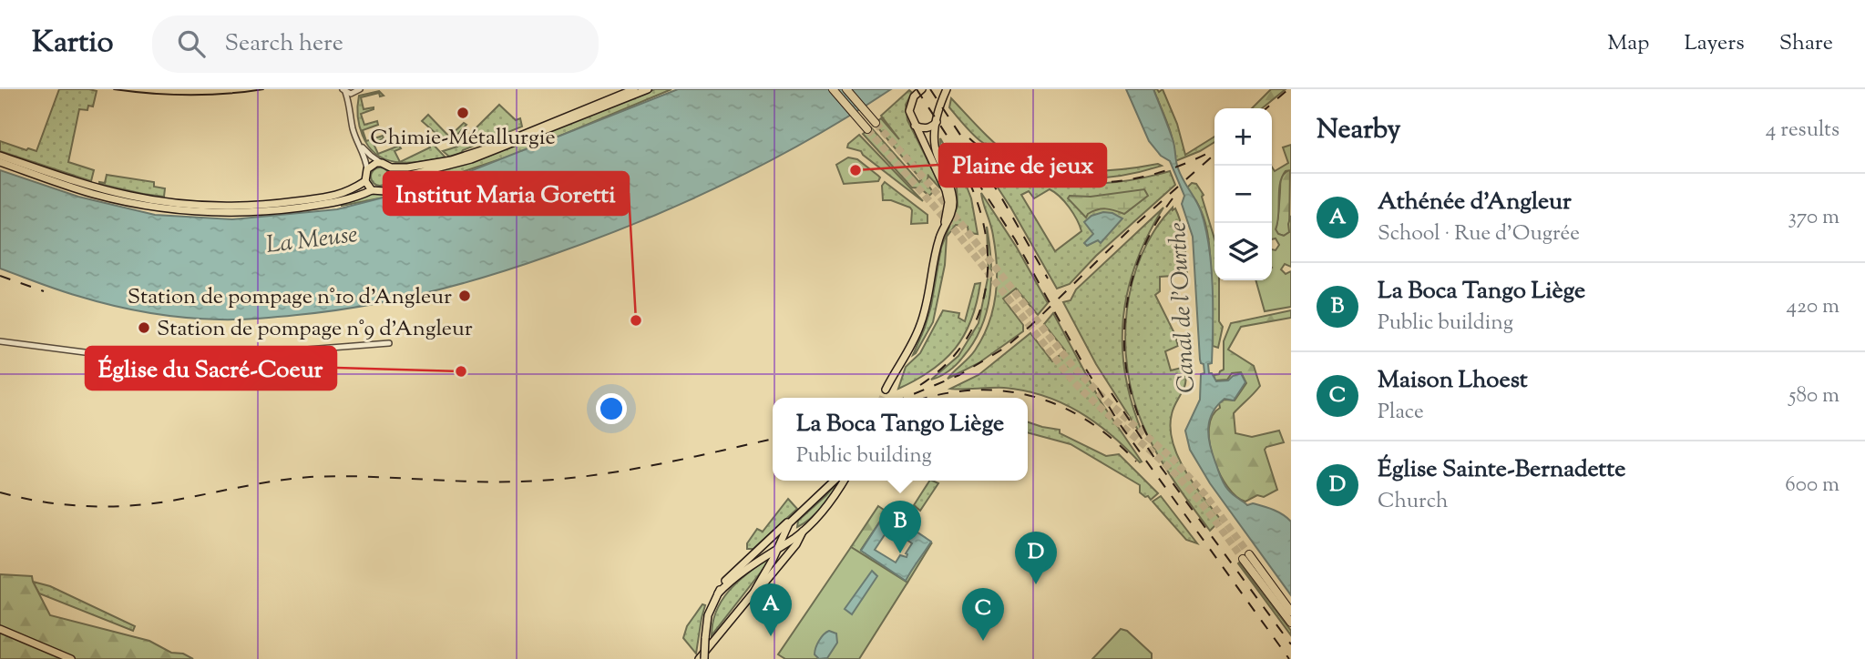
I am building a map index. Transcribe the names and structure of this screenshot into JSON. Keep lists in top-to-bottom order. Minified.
{"water":["La Meuse","Canal de l'Ourthe"],"places":["Chimie-Métallurgie","Plaine de jeux","Station de pompage n°10 d'Angleur","Institut Maria Goretti","Station de pompage n°9 d'Angleur","Église du Sacré-Coeur"],"page":{"header":"Kartio","search":"Search here","nav":["Map","Layers","Share"],"heading":["Nearby","4 results"],"map_buttons":["+","−"],"list":[{"mark":"A","name":"Athénée d'Angleur","note":"School · Rue d'Ougrée","value":"370 m"},{"mark":"B","name":"La Boca Tango Liège","note":"Public building","value":"420 m"},{"mark":"C","name":"Maison Lhoest","note":"Place","value":"580 m"},{"mark":"D","name":"Église Sainte-Bernadette","note":"Church","value":"600 m"}],"popup":["La Boca Tango Liège","Public building"],"pins":["B","D","A","C"]}}
